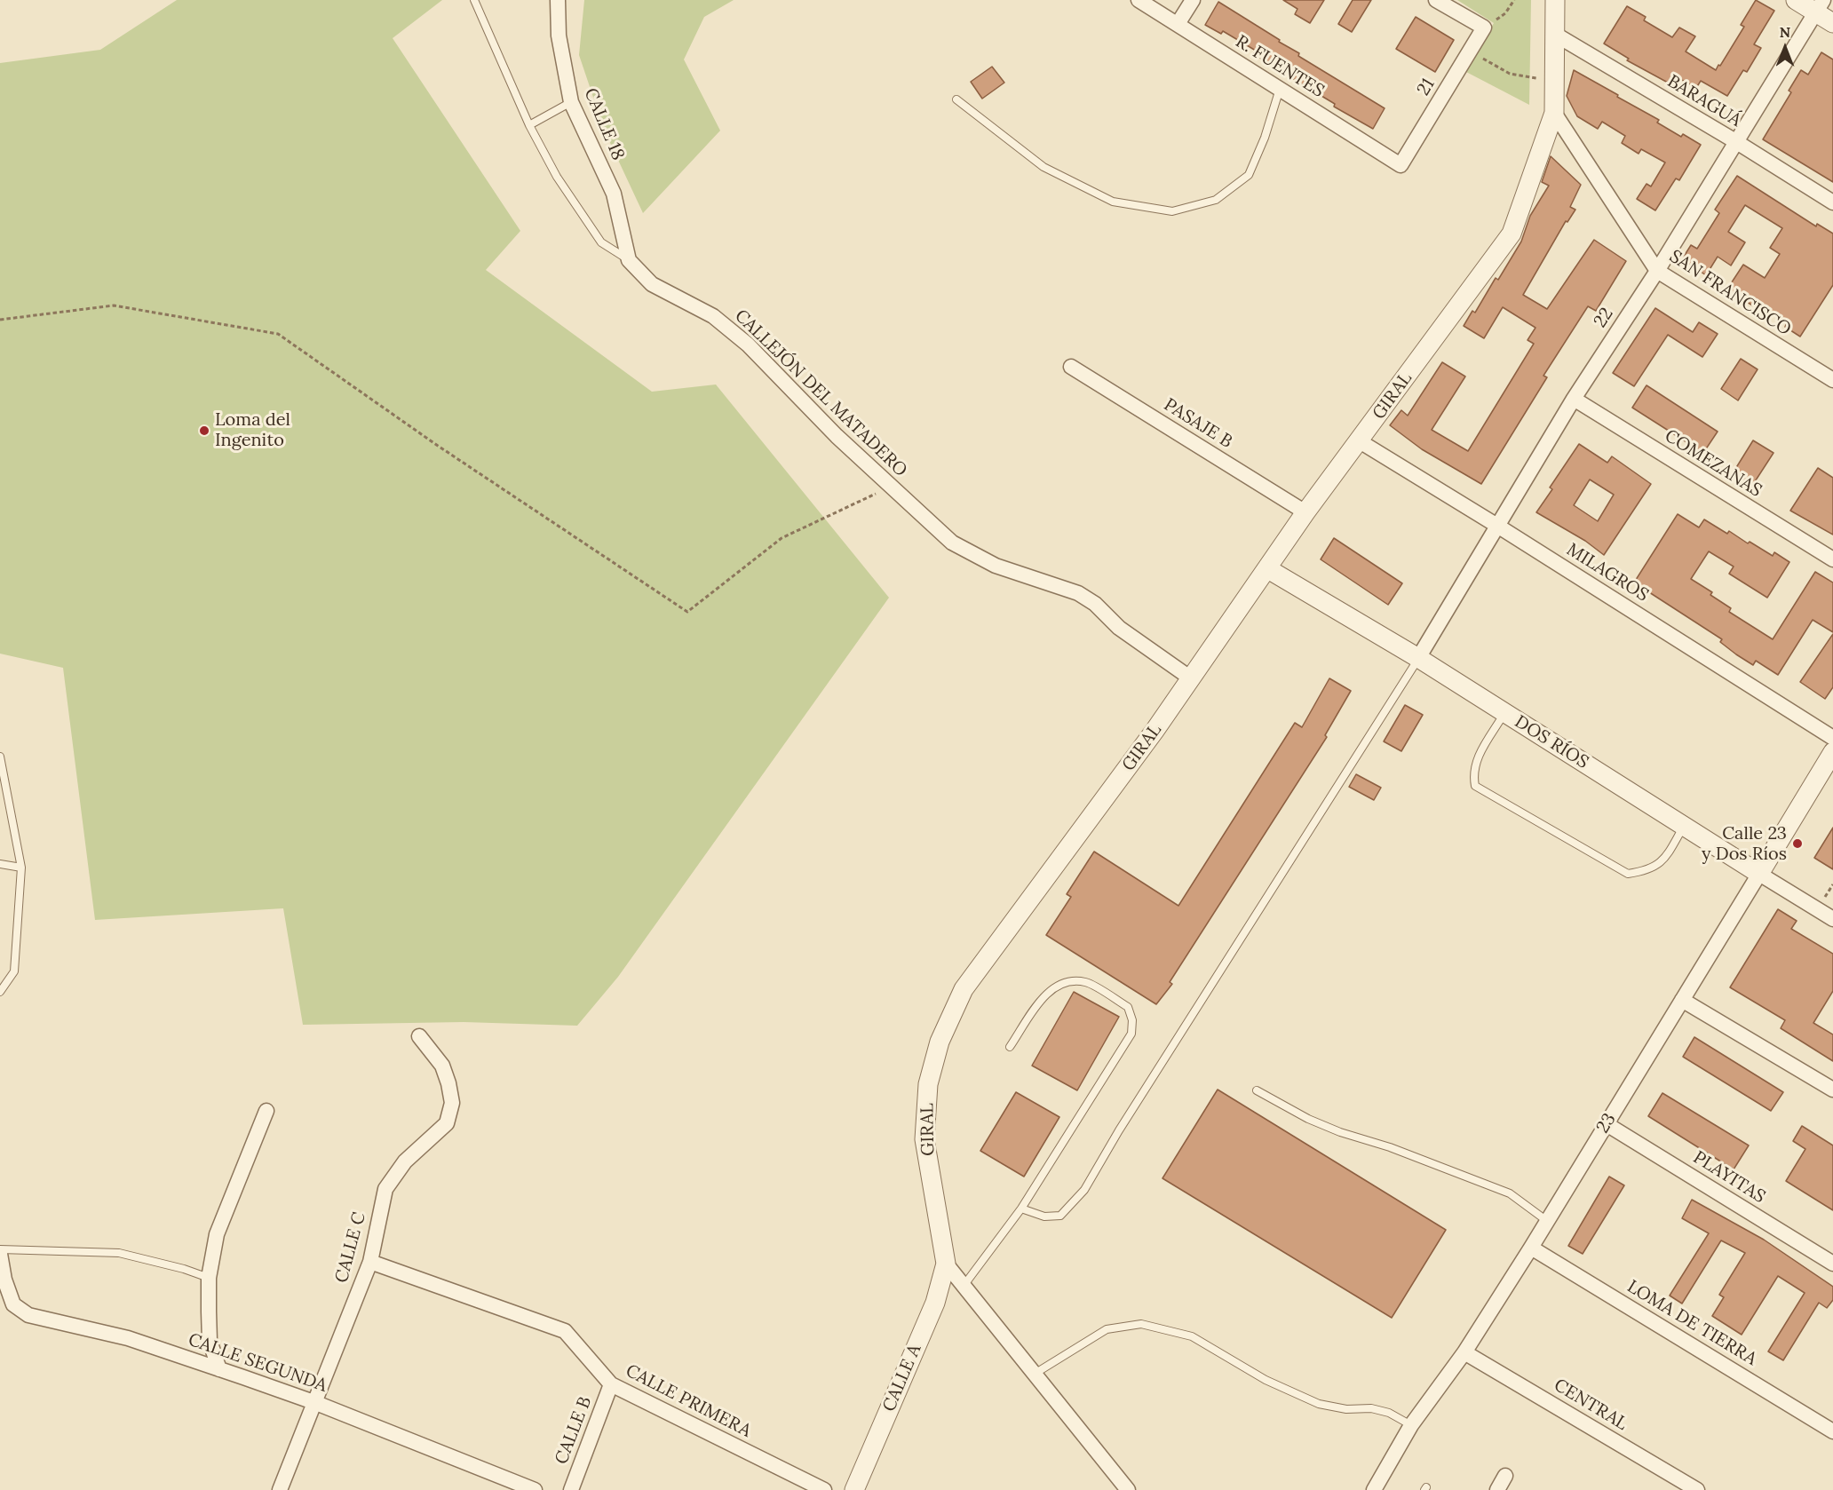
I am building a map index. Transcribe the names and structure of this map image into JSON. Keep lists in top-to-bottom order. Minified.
{"streets":{"street":["R. FUENTES","21","BARAGUÁ","CALLE 18","SAN FRANCISCO","22","CALLEJÓN DEL MATADERO","GIRAL","PASAJE B","COMEZANAS","MILAGROS","DOS RÍOS","23","PLAYITAS","CALLE C","LOMA DE TIERRA","CALLE SEGUNDA","CALLE A","CALLE PRIMERA","CENTRAL","CALLE B"]},"crossings":[["R. FUENTES","21"],["BARAGUÁ","22"],["BARAGUÁ","GIRAL"],["CALLE 18","CALLEJÓN DEL MATADERO"],["SAN FRANCISCO","22"],["SAN FRANCISCO","GIRAL"],["22","COMEZANAS"],["22","MILAGROS"],["22","DOS RÍOS"],["CALLEJÓN DEL MATADERO","GIRAL"],["GIRAL","PASAJE B"],["GIRAL","MILAGROS"],["GIRAL","DOS RÍOS"],["GIRAL","CALLE A"],["DOS RÍOS","23"],["23","PLAYITAS"],["23","LOMA DE TIERRA"],["23","CENTRAL"],["CALLE C","CALLE SEGUNDA"],["CALLE C","CALLE PRIMERA"],["CALLE PRIMERA","CALLE B"]],"places":["Loma del Ingenito","Calle 23 y Dos Ríos"],"north":"top"}
